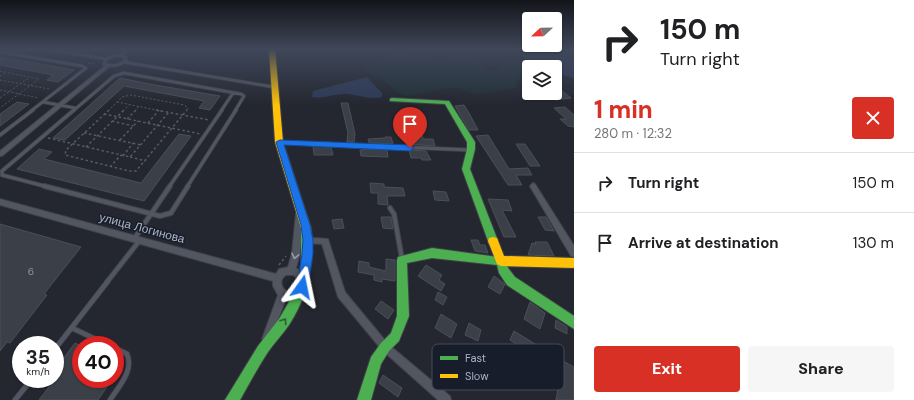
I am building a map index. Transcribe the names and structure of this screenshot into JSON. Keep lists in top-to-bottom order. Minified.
{"streets":{"street":["улица Логинова"]},"house_numbers":["6"],"legend":["Fast","Slow"],"north":"left","page":{"turn":["150 m","Turn right"],"heading":["1 min","280 m · 12:32"],"list":[{"name":"Turn right","value":"150 m"},{"name":"Arrive at destination","value":"130 m"}],"speed":"35 km/h","limit":"40","buttons":["Exit","Share"]}}
